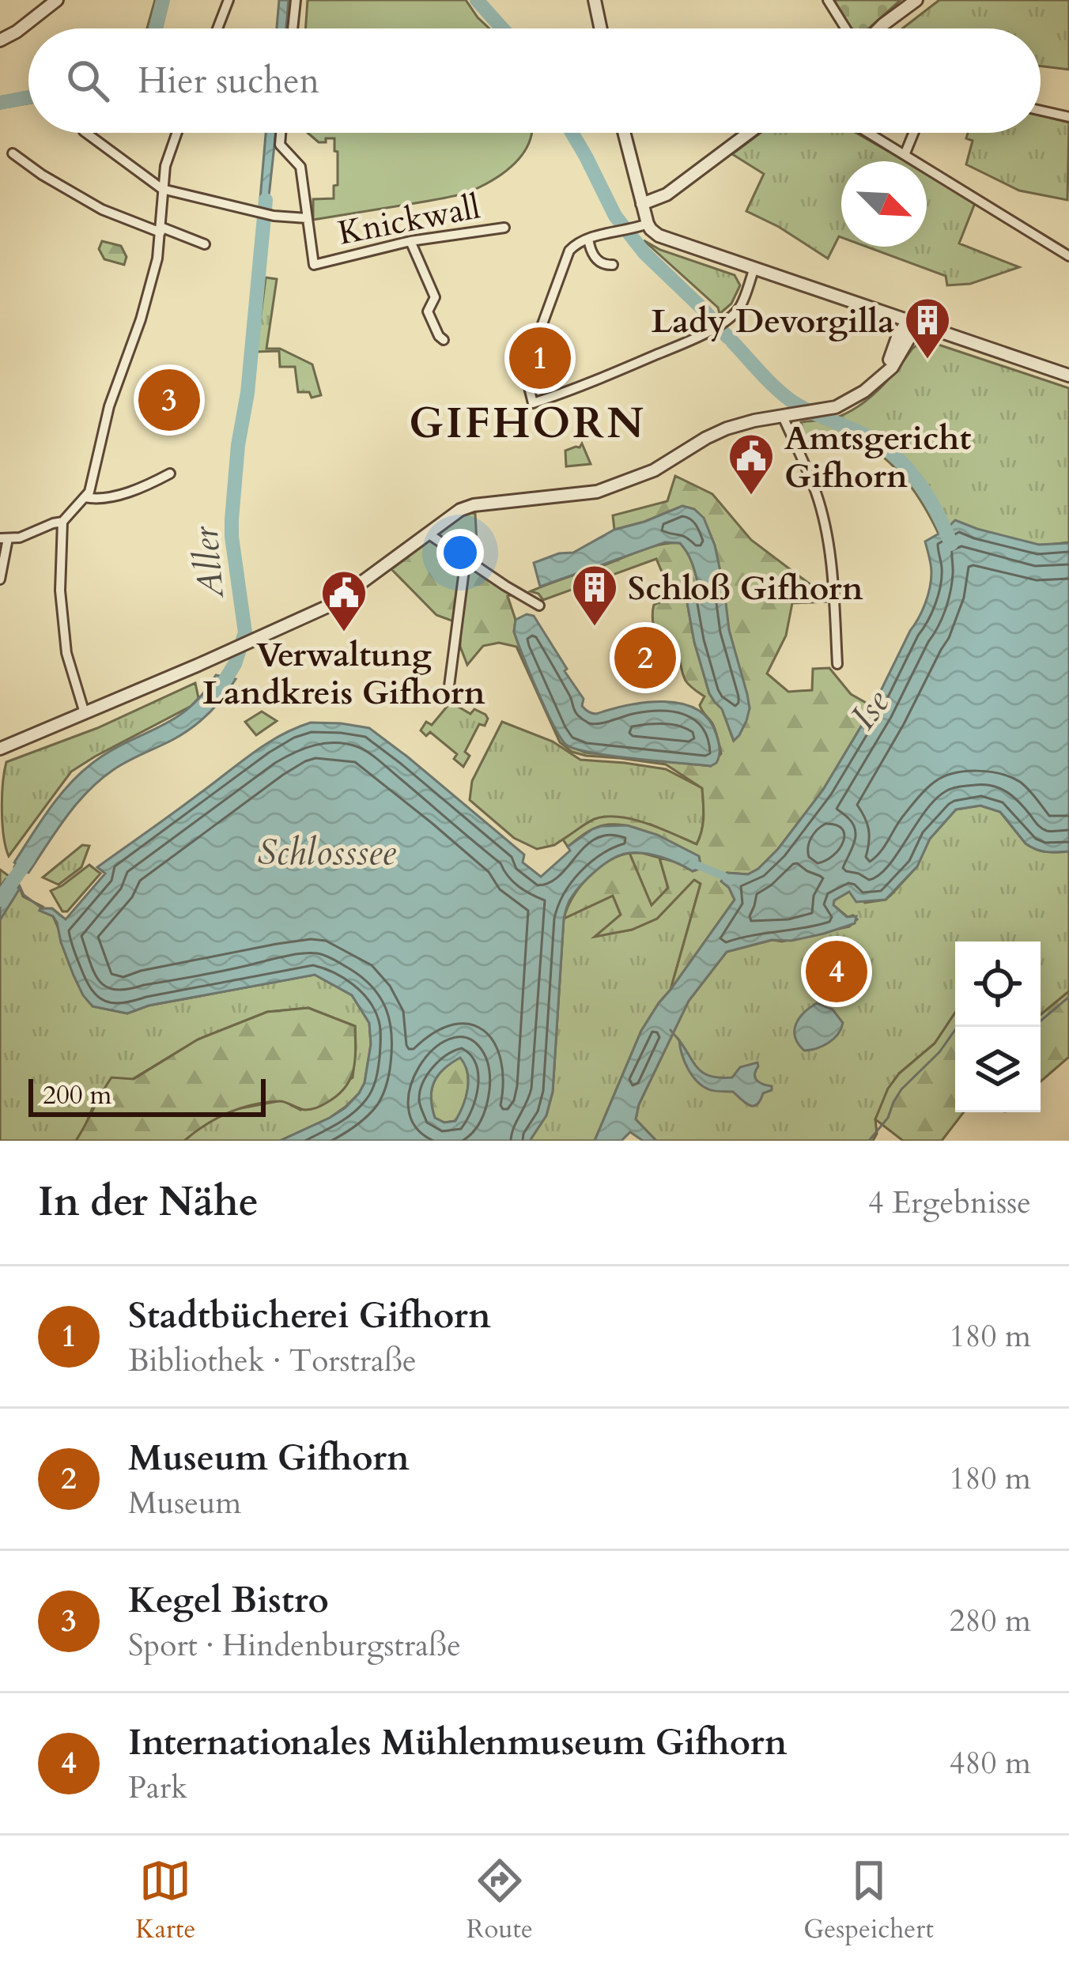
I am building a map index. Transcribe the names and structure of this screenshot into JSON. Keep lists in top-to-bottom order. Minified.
{"streets":{"street":["Knickwall"]},"districts":["GIFHORN"],"water":["Aller","Ise","Schlosssee"],"places":{"building":["Lady Devorgilla","Schloß Gifhorn"],"public building":["Amtsgericht Gifhorn","Verwaltung Landkreis Gifhorn"]},"scale_bar":"200 m","north":"bottom right","page":{"search":"Hier suchen","pins":["1","3","2","4"],"scale":"200 m","heading":["In der Nähe","4 Ergebnisse"],"list":[{"mark":"1","name":"Stadtbücherei Gifhorn","note":"Bibliothek · Torstraße","value":"180 m"},{"mark":"2","name":"Museum Gifhorn","note":"Museum","value":"180 m"},{"mark":"3","name":"Kegel Bistro","note":"Sport · Hindenburgstraße","value":"280 m"},{"mark":"4","name":"Internationales Mühlenmuseum Gifhorn","note":"Park","value":"480 m"}],"nav":["Karte","Route","Gespeichert"]}}
